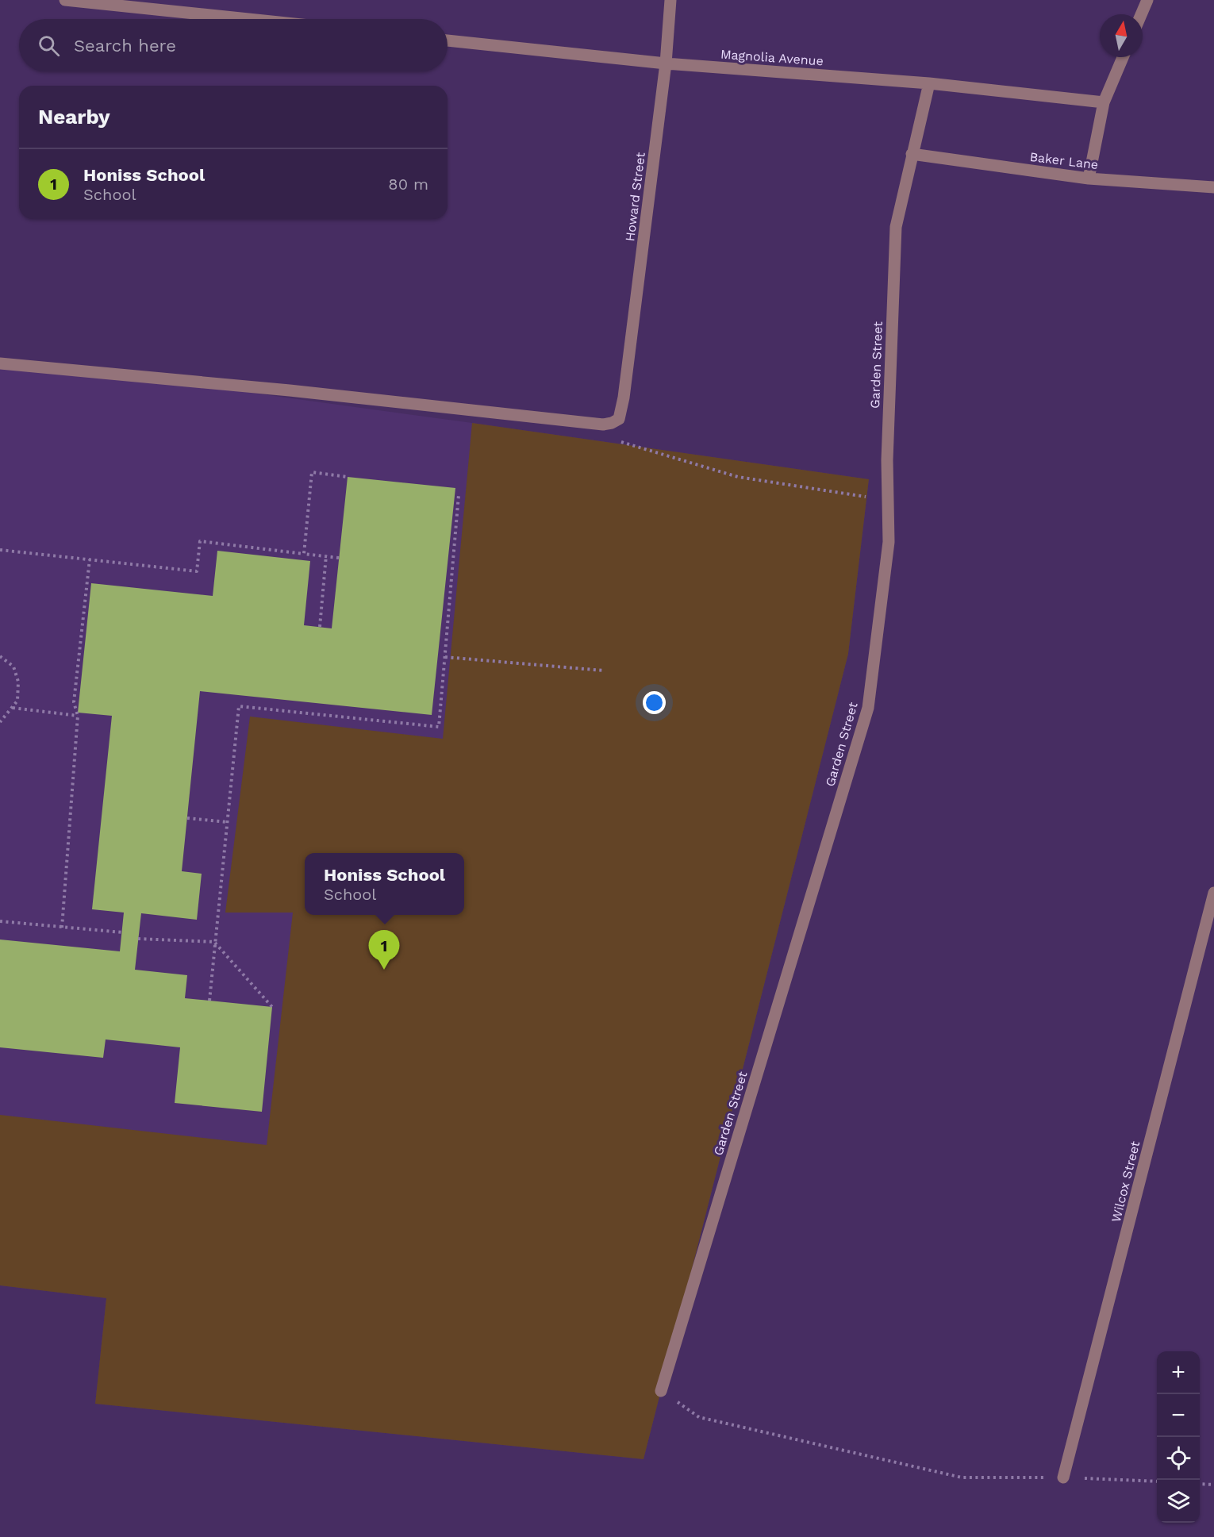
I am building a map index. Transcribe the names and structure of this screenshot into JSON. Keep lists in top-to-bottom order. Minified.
{"streets":{"street":["Magnolia Avenue","Baker Lane","Howard Street","Garden Street","Wilcox Street"]},"crossings":[["Magnolia Avenue","Howard Street"],["Magnolia Avenue","Garden Street"],["Baker Lane","Garden Street"]],"north":"top","page":{"search":"Search here","heading":"Nearby","list":[{"mark":"1","name":"Honiss School","note":"School","value":"80 m"}],"popup":["Honiss School","School"],"pins":"1","map_buttons":["+","−"]}}
